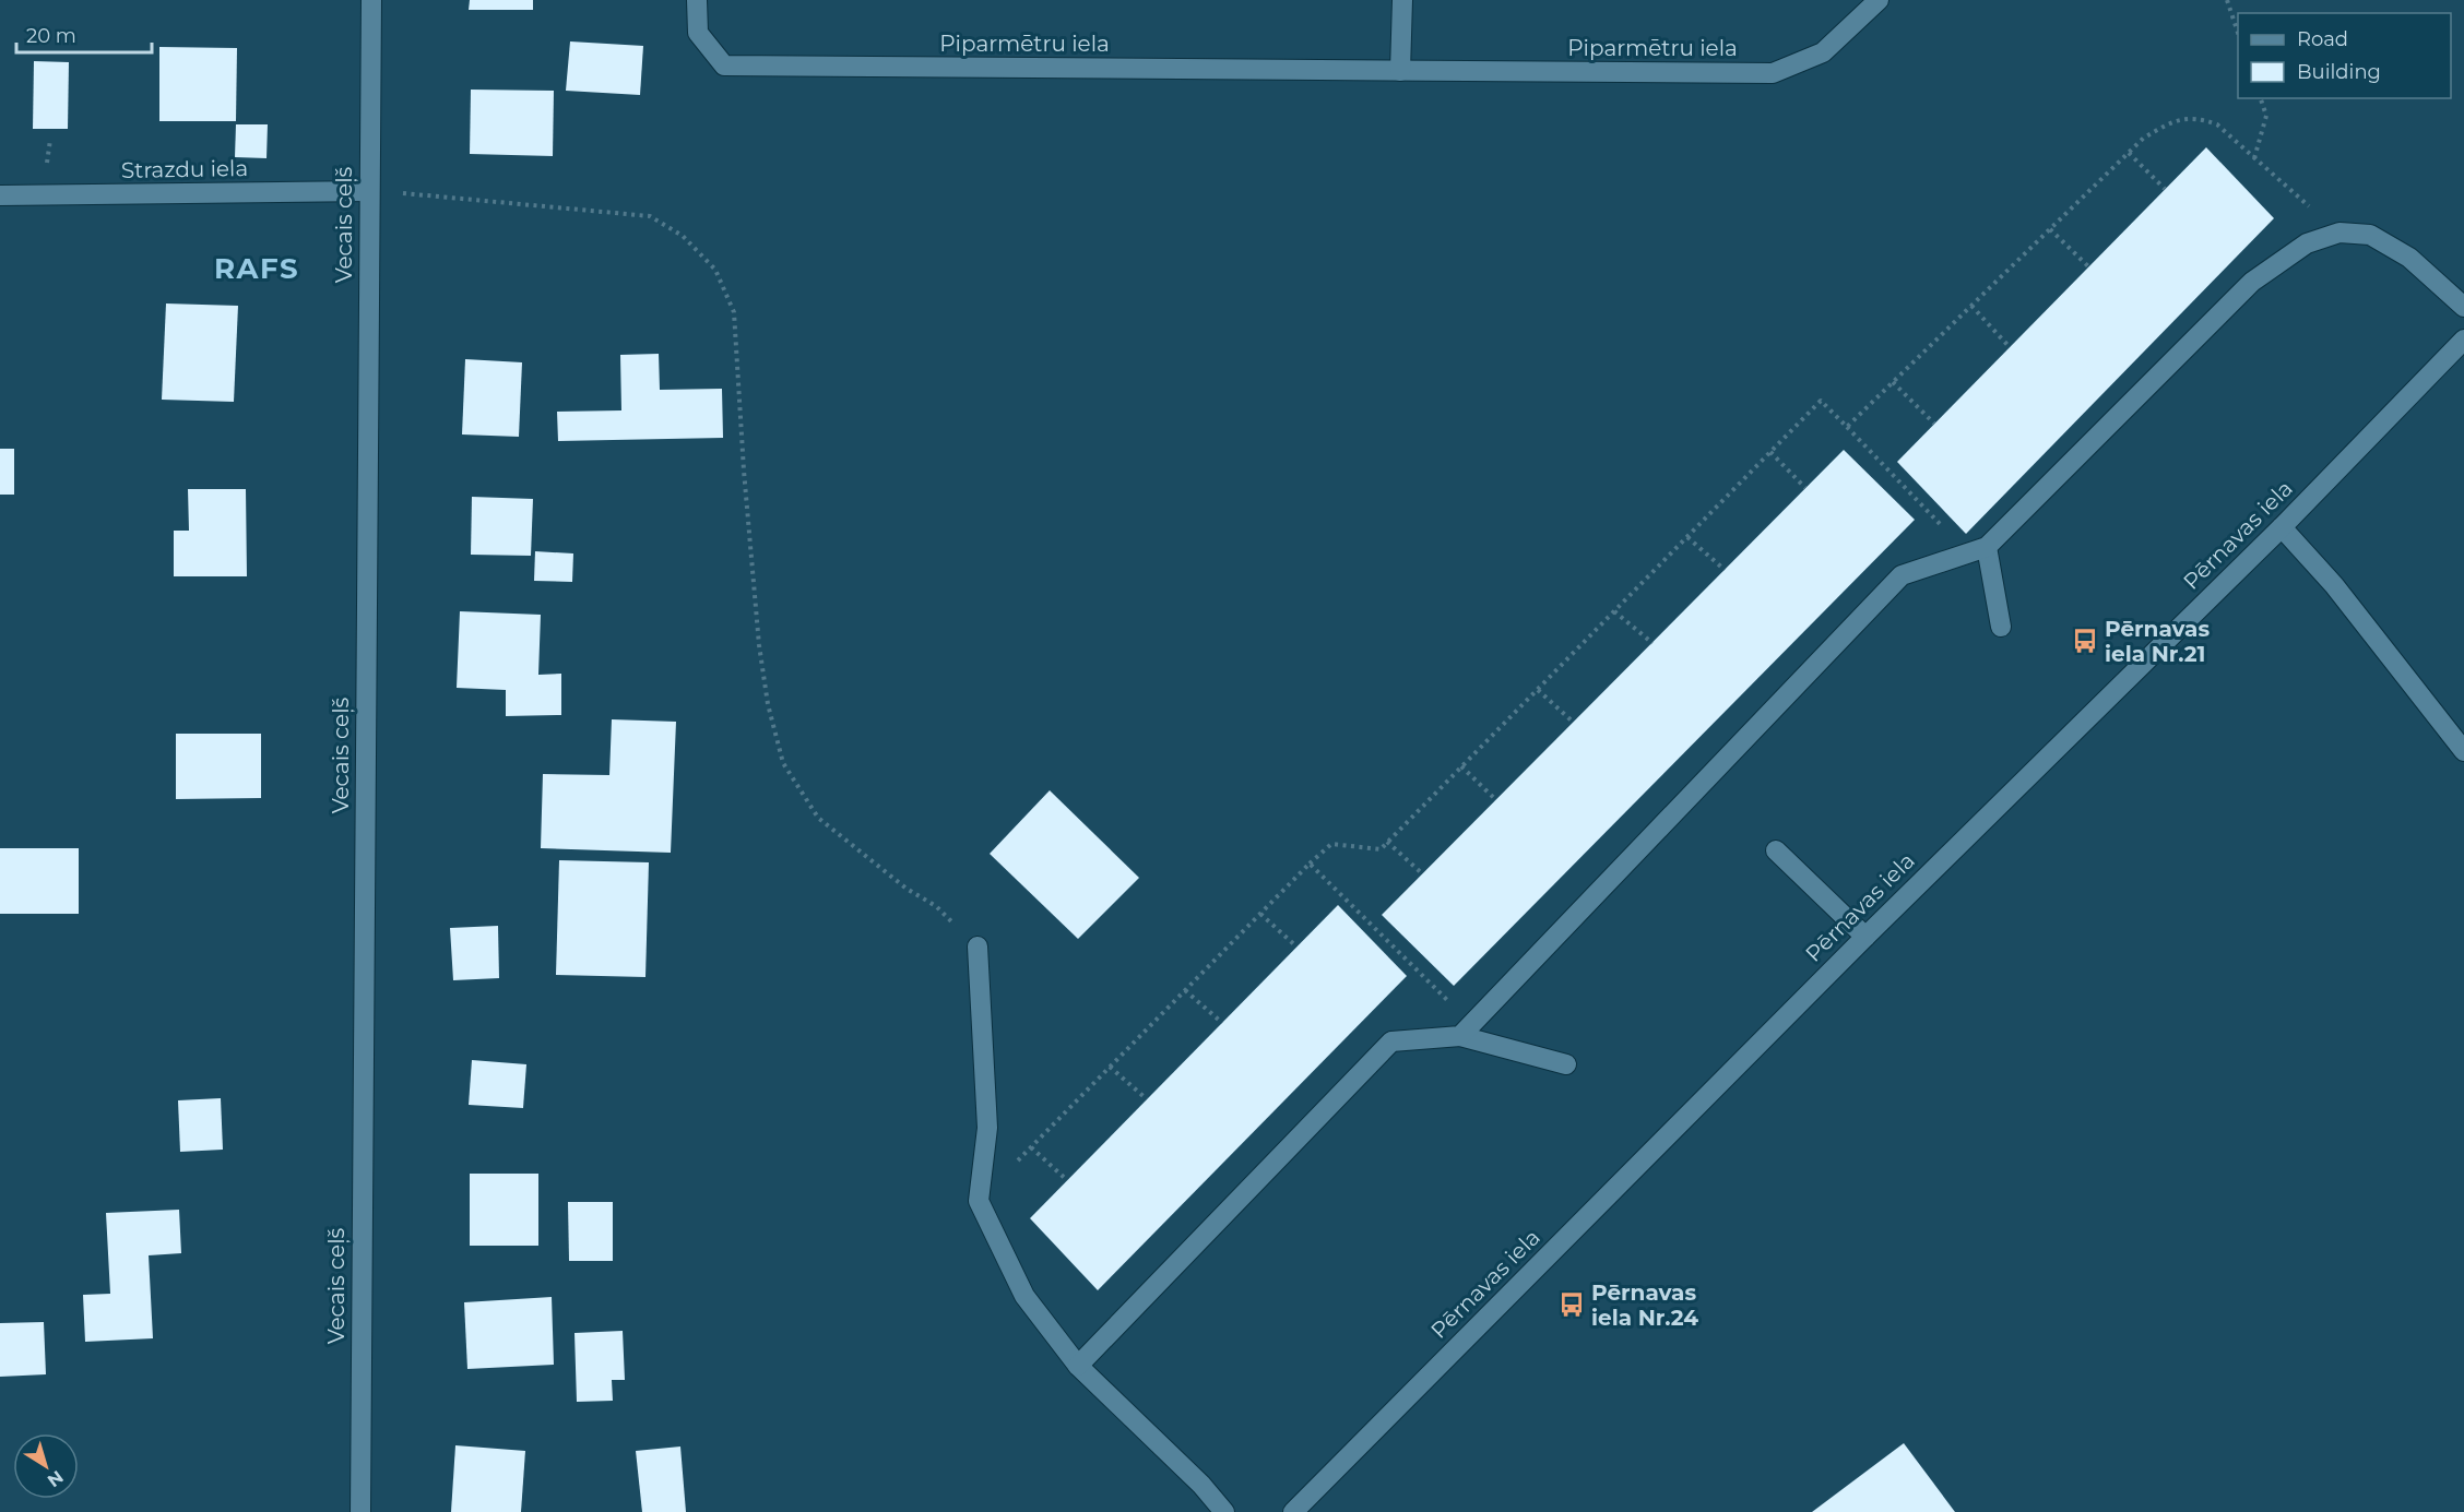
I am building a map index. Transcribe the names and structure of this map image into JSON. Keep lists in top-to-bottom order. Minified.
{"streets":{"street":["Piparmētru iela","Strazdu iela","Vecais ceļš","Pērnavas iela"]},"crossings":[["Strazdu iela","Vecais ceļš"]],"districts":["RAFS"],"places":{"bus stop":["Pērnavas iela Nr.21","Pērnavas iela Nr.24"]},"legend":["Road","Building"],"scale_bar":"20 m","north":"bottom right"}
